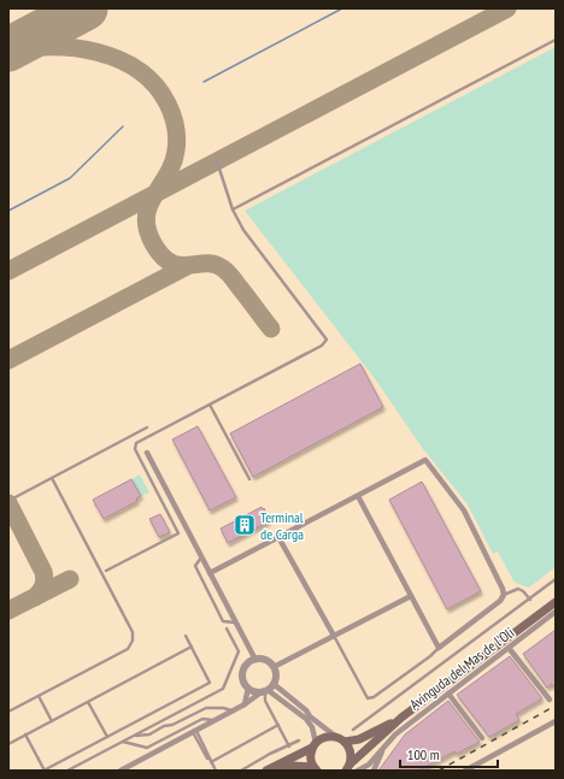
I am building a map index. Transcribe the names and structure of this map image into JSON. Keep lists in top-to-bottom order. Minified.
{"streets":{"street":["Avinguda del Mas de l'Oli"]},"places":{"building":["Terminal de Carga"]},"scale_bar":"100 m"}
